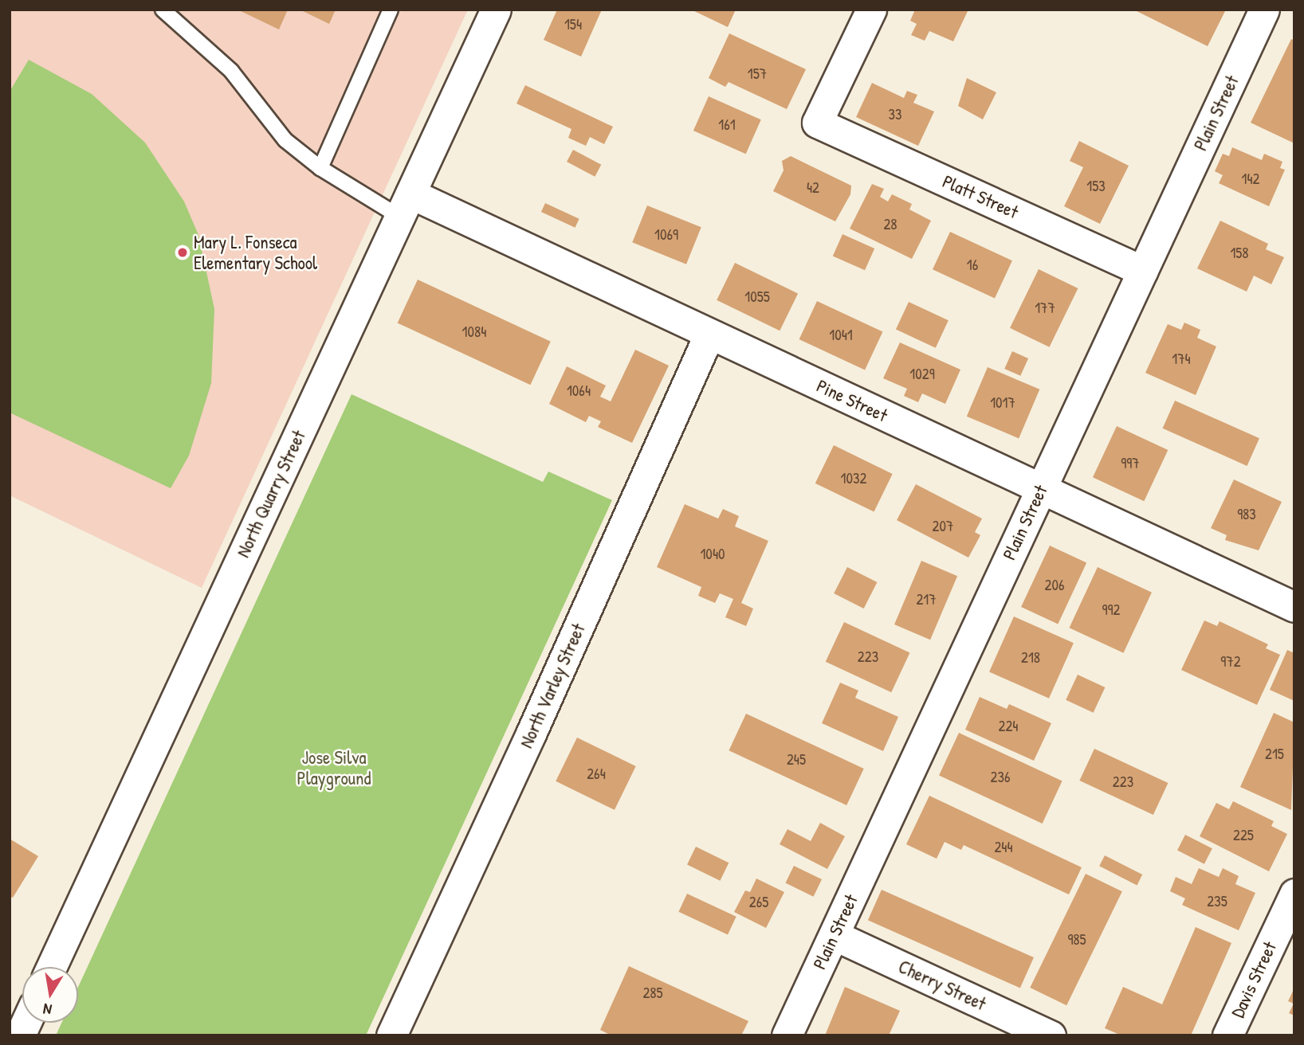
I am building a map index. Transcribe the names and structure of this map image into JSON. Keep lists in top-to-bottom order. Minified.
{"streets":{"street":["Plain Street","Platt Street","Pine Street","North Quarry Street","North Varley Street","Davis Street","Cherry Street"]},"crossings":[["Plain Street","Platt Street"],["Plain Street","Pine Street"],["Plain Street","Cherry Street"],["Pine Street","North Quarry Street"],["Pine Street","North Varley Street"]],"parks":["Jose Silva Playground"],"places":["Mary L. Fonseca Elementary School"],"house_numbers":["154","157","33","161","142","153","42","28","1069","158","16","1055","177","1084","1041","174","1029","1064","1017","997","1032","983","207","1040","206","217","992","223","218","972","224","215","245","264","236","223","225","244","235","265","985","285"],"north":"bottom"}
